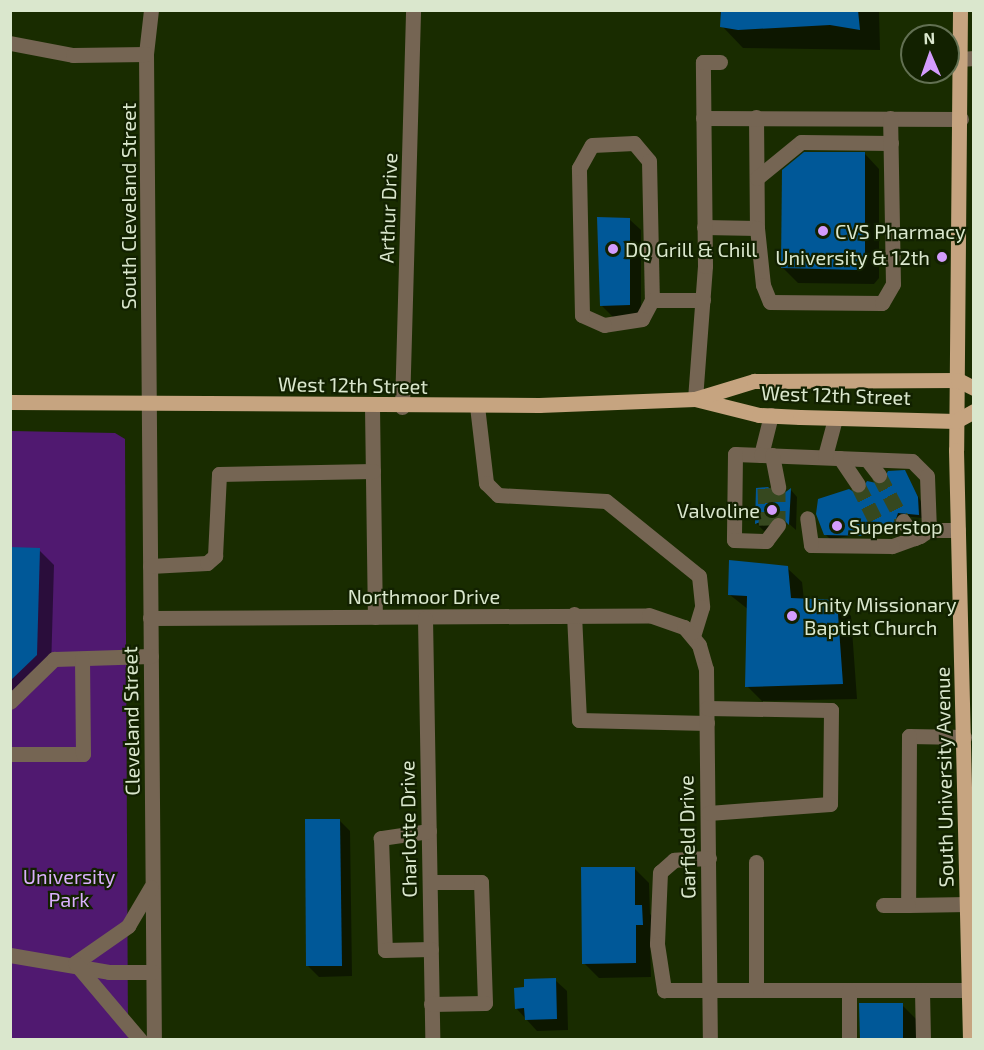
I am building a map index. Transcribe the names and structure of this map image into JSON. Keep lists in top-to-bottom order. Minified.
{"streets":{"main road":["West 12th Street","South University Avenue"],"street":["South Cleveland Street","Arthur Drive","Northmoor Drive","Cleveland Street","Charlotte Drive","Garfield Drive"]},"crossings":[["South Cleveland Street","West 12th Street"],["South Cleveland Street","Cleveland Street"],["Arthur Drive","West 12th Street"],["West 12th Street","Cleveland Street"],["West 12th Street","South University Avenue"],["Northmoor Drive","Cleveland Street"],["Northmoor Drive","Charlotte Drive"],["Northmoor Drive","Garfield Drive"]],"parks":["University Park"],"places":["CVS Pharmacy","DQ Grill & Chill","University & 12th","Valvoline","Superstop","Unity Missionary Baptist Church"],"north":"top"}
